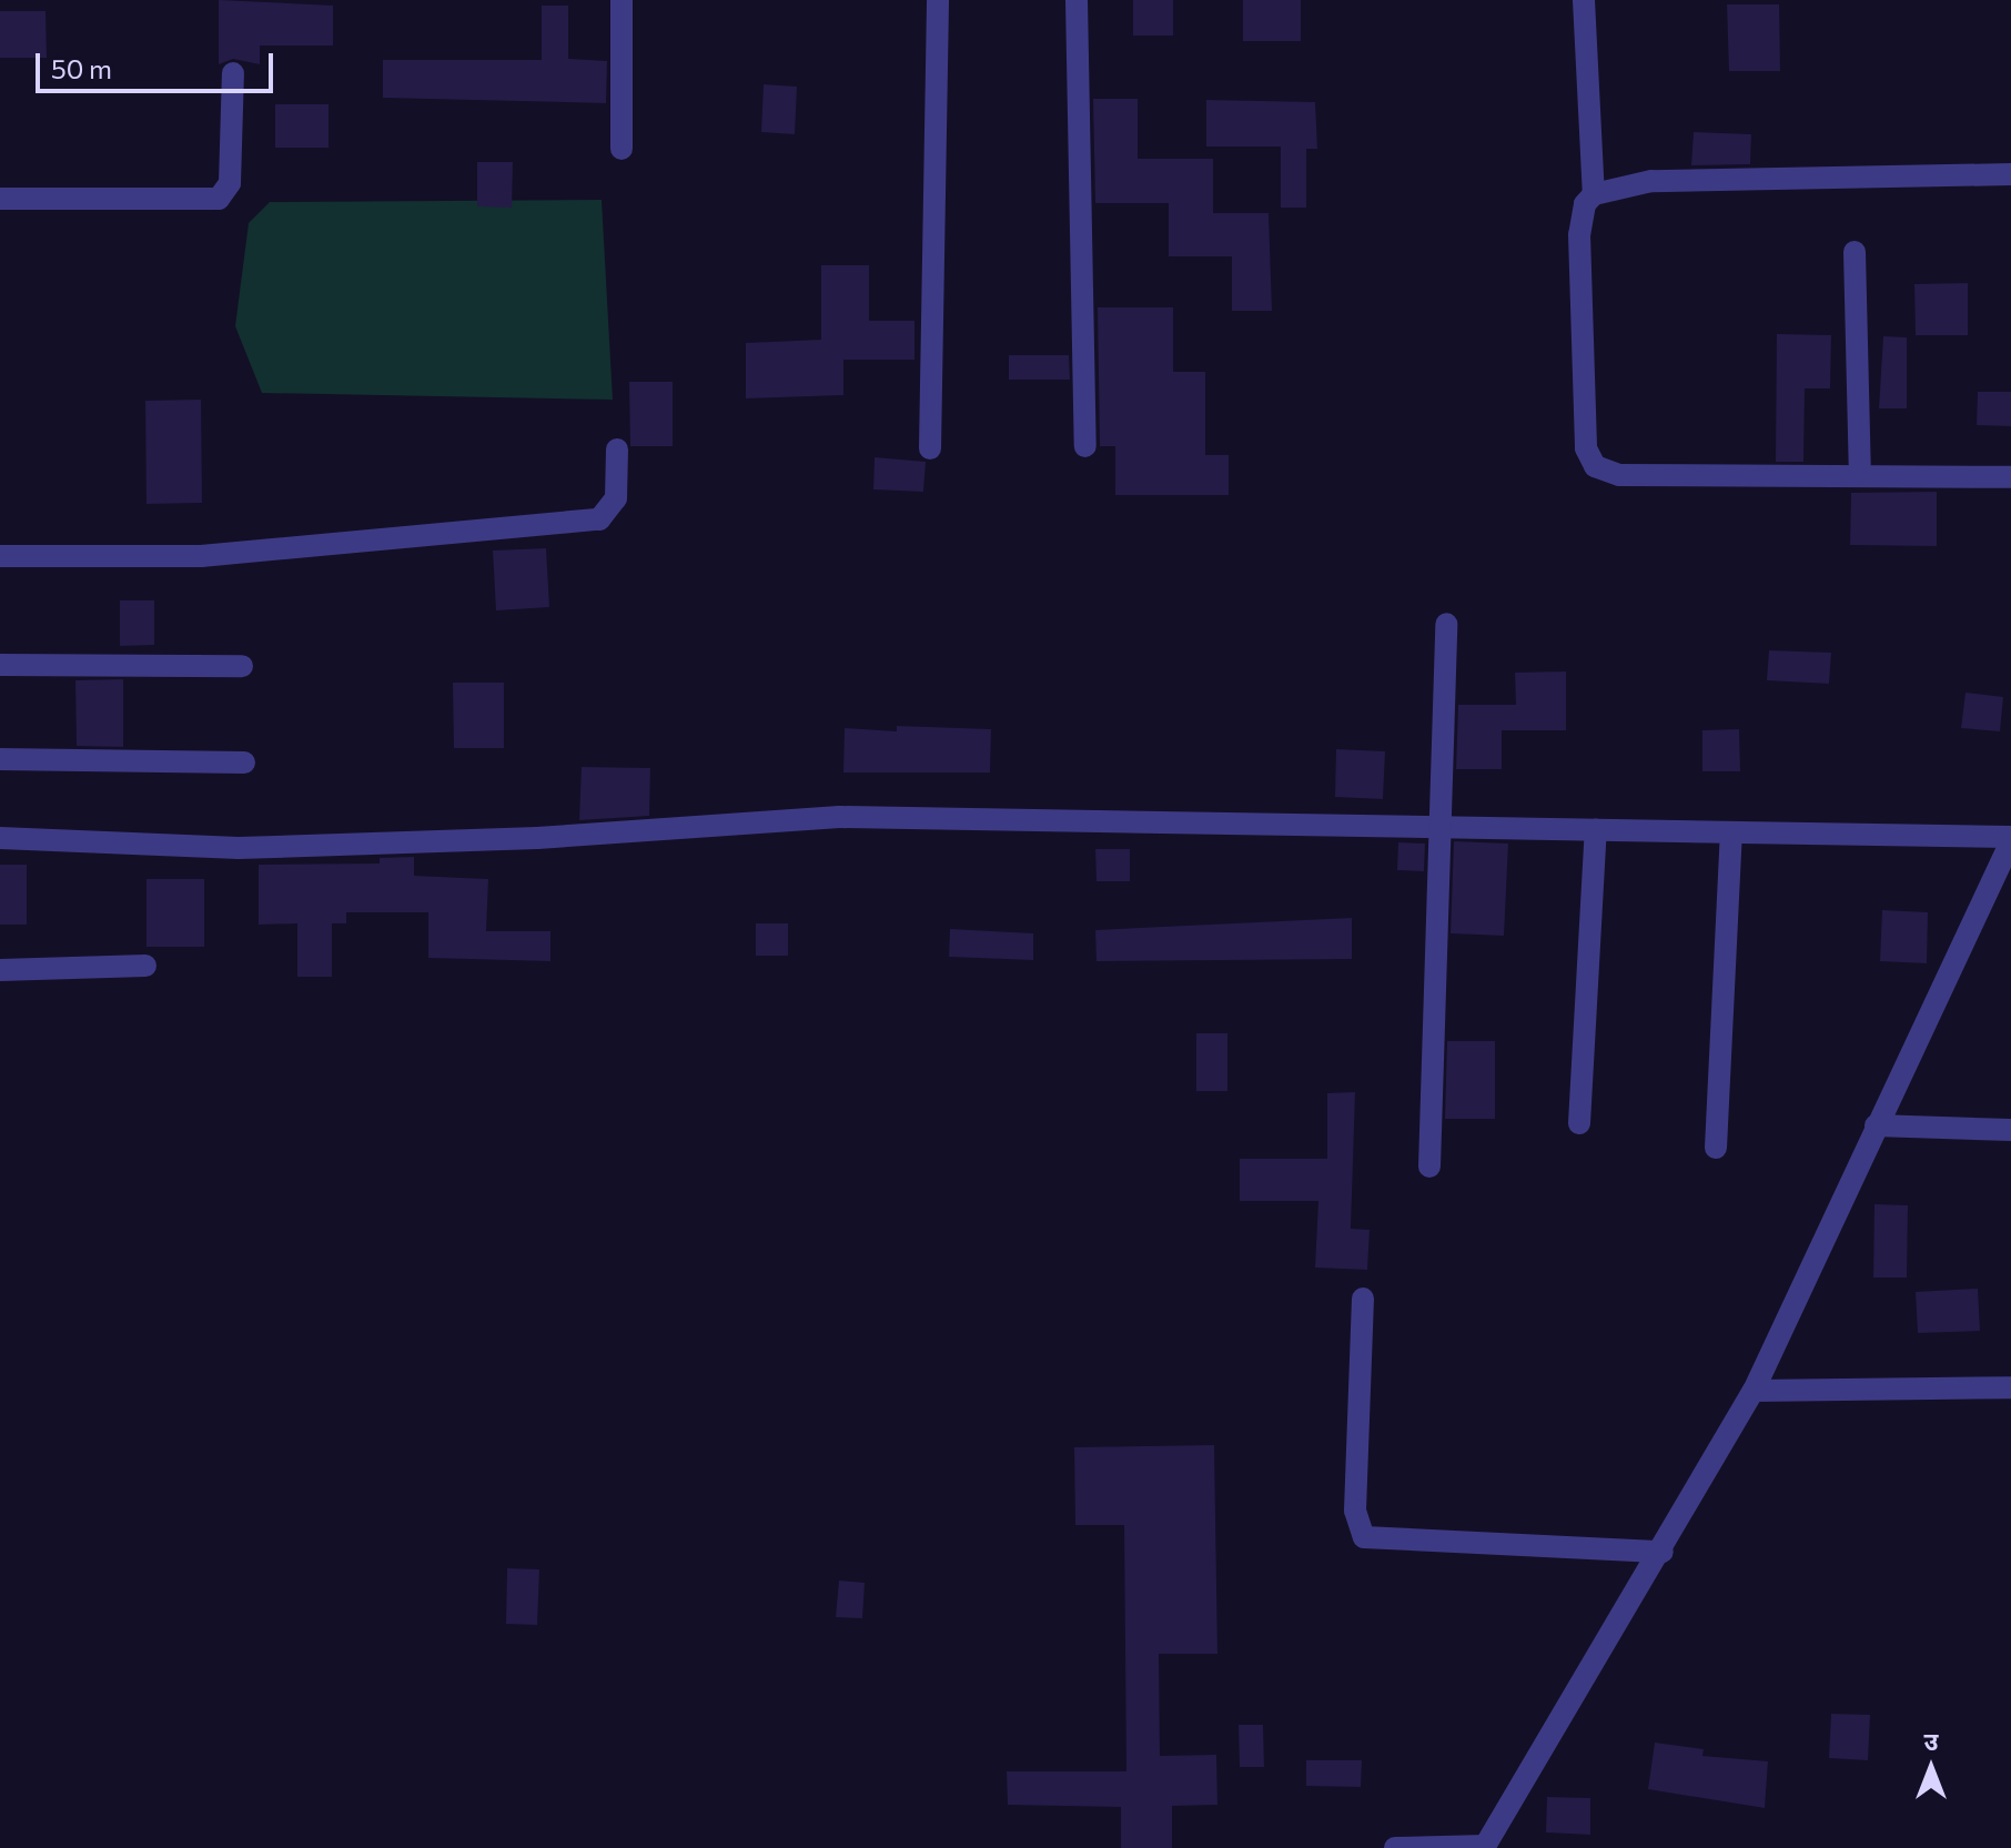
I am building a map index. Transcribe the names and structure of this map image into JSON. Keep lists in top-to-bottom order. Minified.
{"scale_bar":"50 m","north":"top"}
